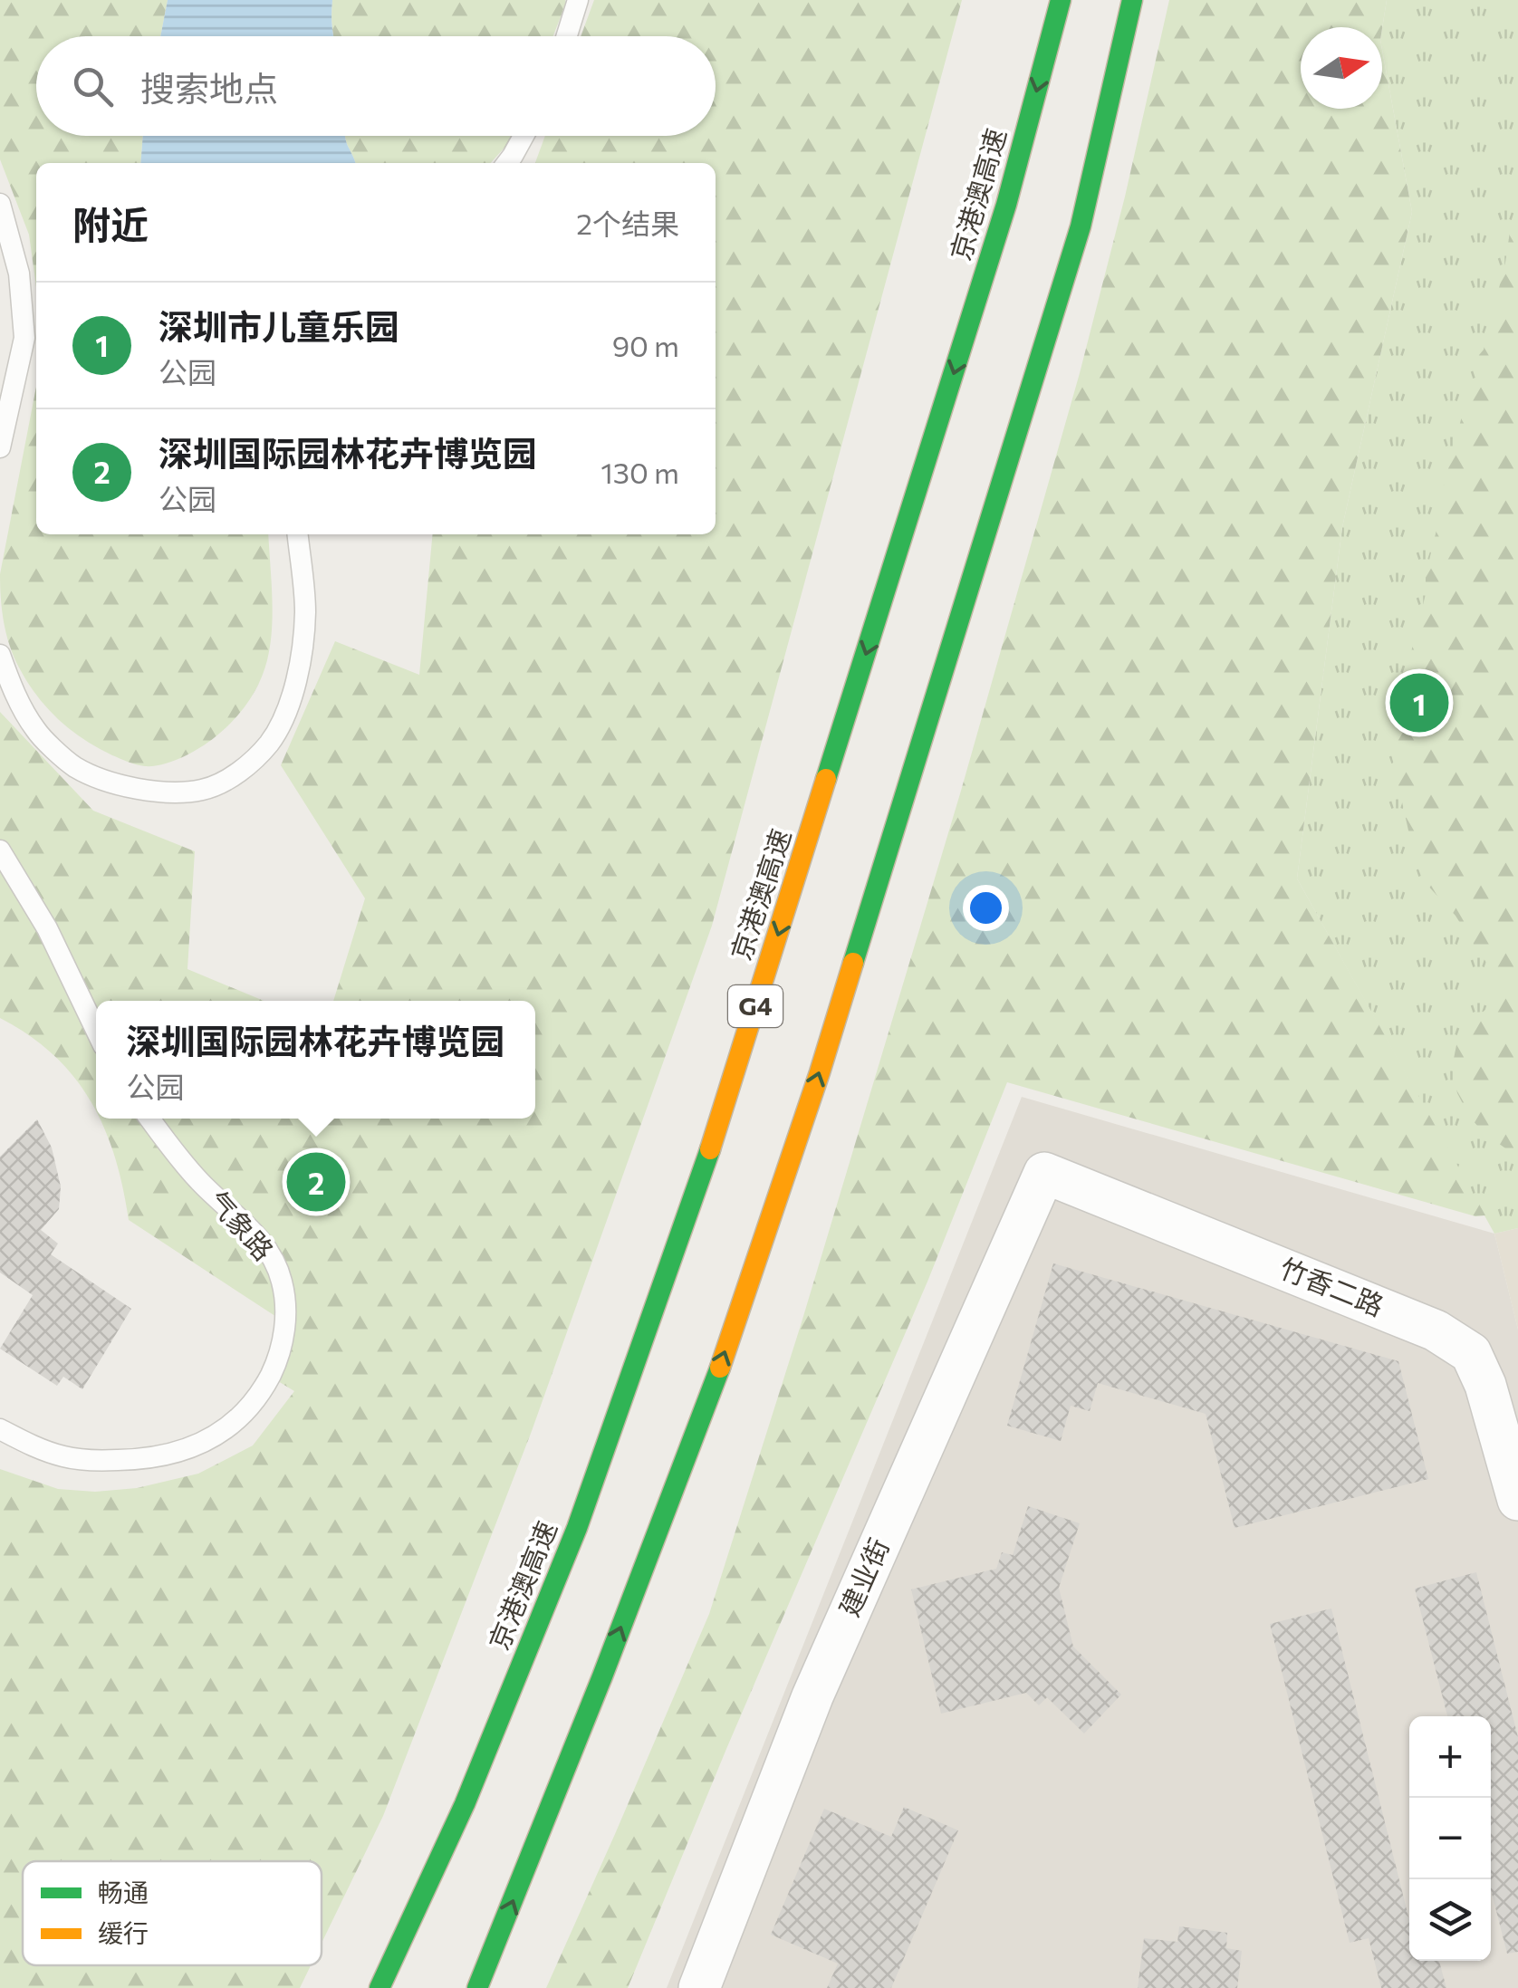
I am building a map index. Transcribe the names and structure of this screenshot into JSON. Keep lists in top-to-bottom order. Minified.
{"streets":{"highway":["京港澳高速","G4"],"street":["竹香二路","建业街"],"lane":["气象路"]},"crossings":[["竹香二路","建业街"]],"legend":["畅通","缓行"],"north":"right","page":{"search":"搜索地点","heading":["附近","2个结果"],"list":[{"mark":"1","name":"深圳市儿童乐园","note":"公园","value":"90 m"},{"mark":"2","name":"深圳国际园林花卉博览园","note":"公园","value":"130 m"}],"pins":["1","2"],"popup":["深圳国际园林花卉博览园","公园"],"map_buttons":["+","−"]}}
